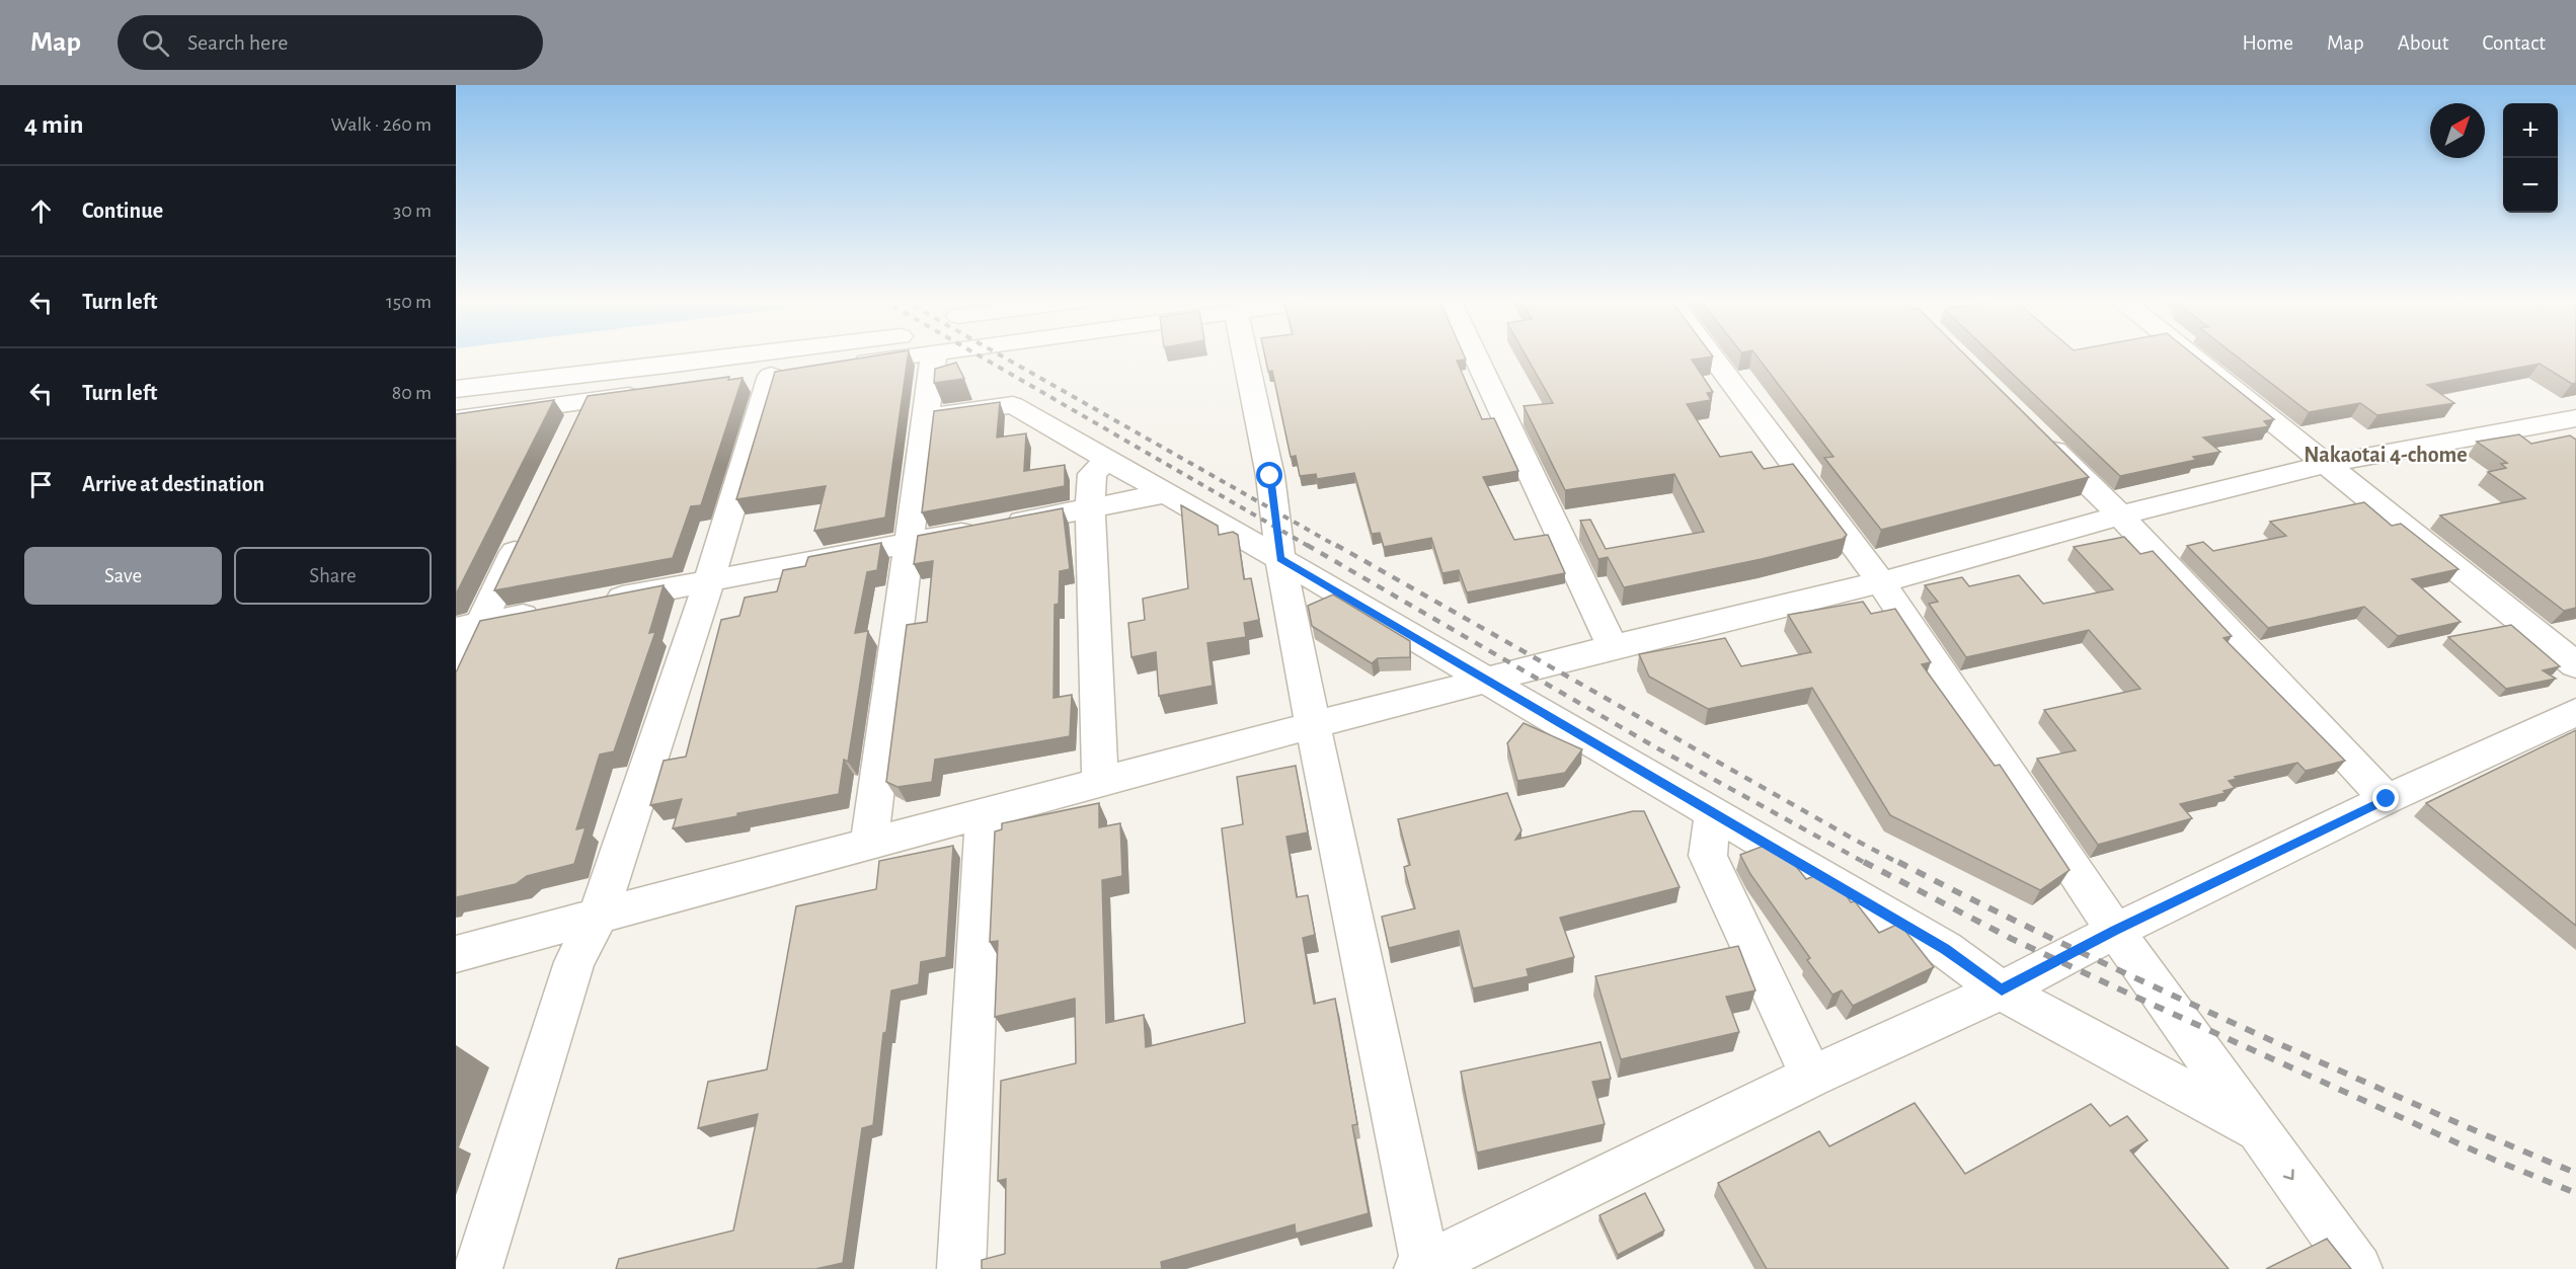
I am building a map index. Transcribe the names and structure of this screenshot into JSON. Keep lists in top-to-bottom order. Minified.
{"districts":["Nakaotai 4-chome"],"north":"top right","page":{"header":"Map","search":"Search here","nav":["Home","Map","About","Contact"],"heading":["4 min","Walk · 260 m"],"map_buttons":["+","−"],"list":[["Continue","30 m"],["Turn left","150 m"],["Turn left","80 m"],"Arrive at destination"],"buttons":["Save","Share"]}}
